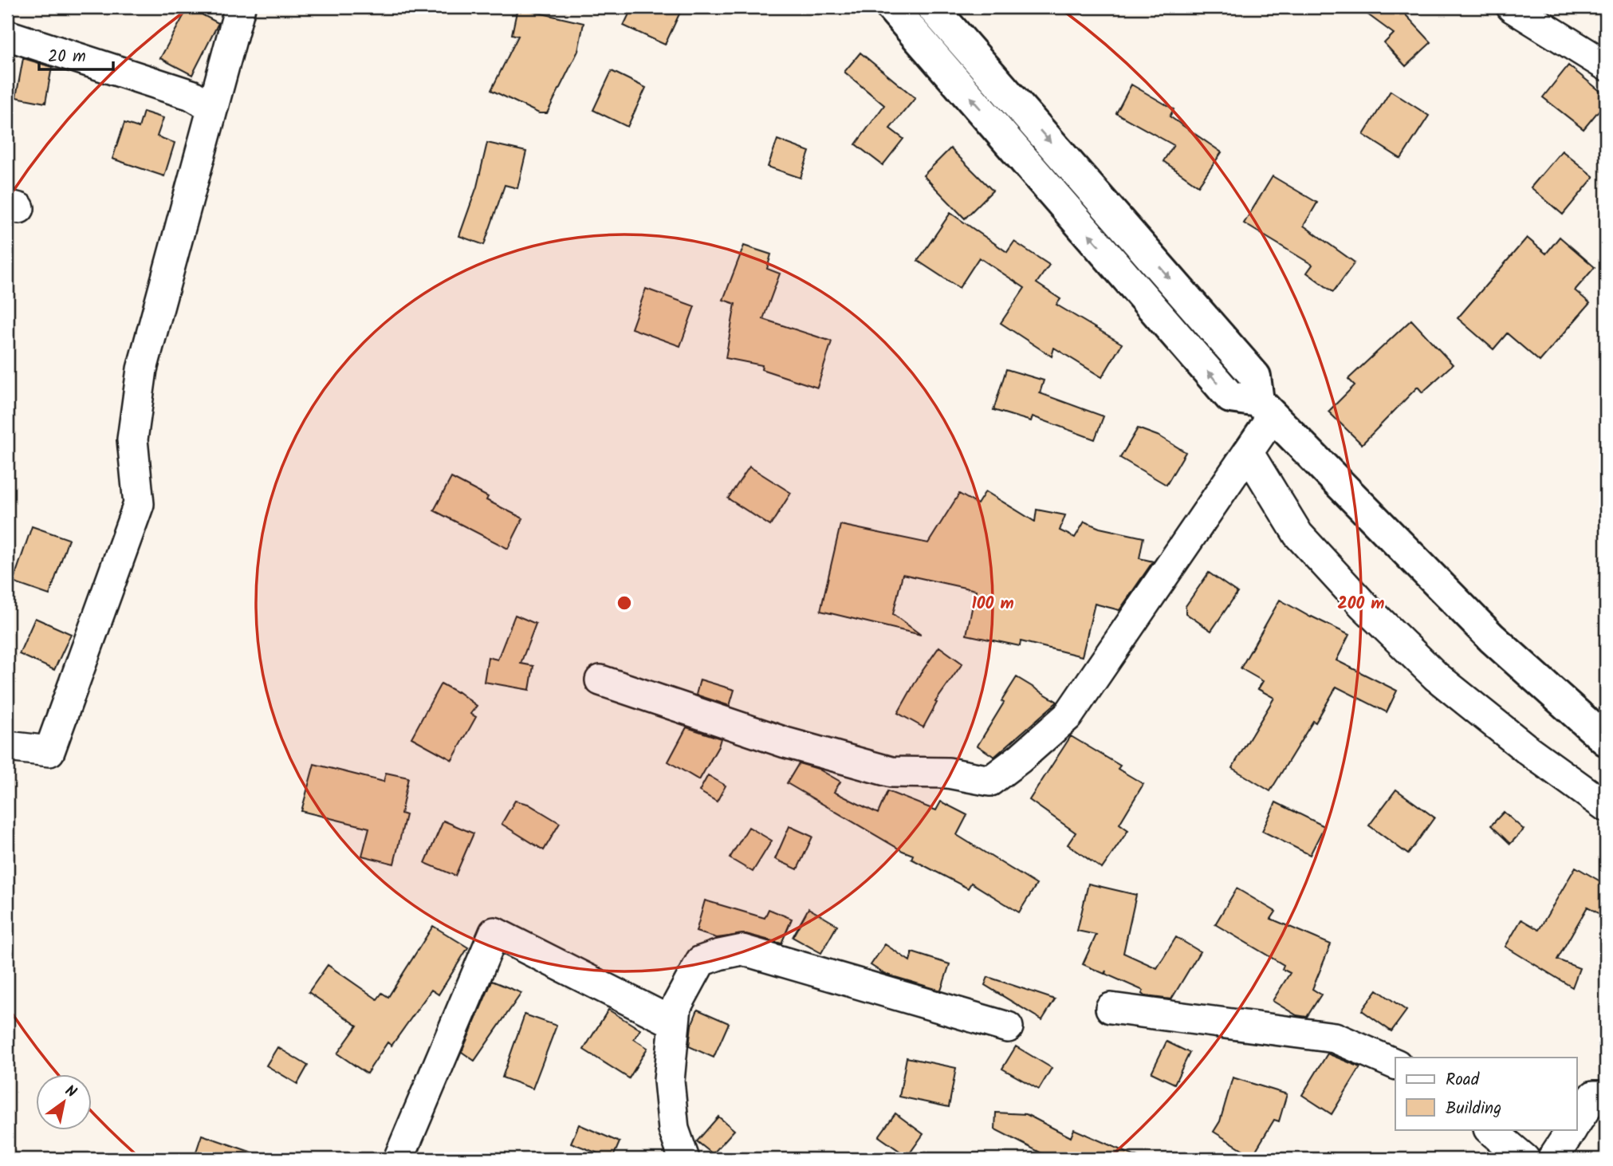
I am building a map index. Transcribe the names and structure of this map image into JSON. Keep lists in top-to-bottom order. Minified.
{"legend":["Road","Building"],"scale_bar":"20 m","north":"top right","rings":["100 m","200 m"]}
